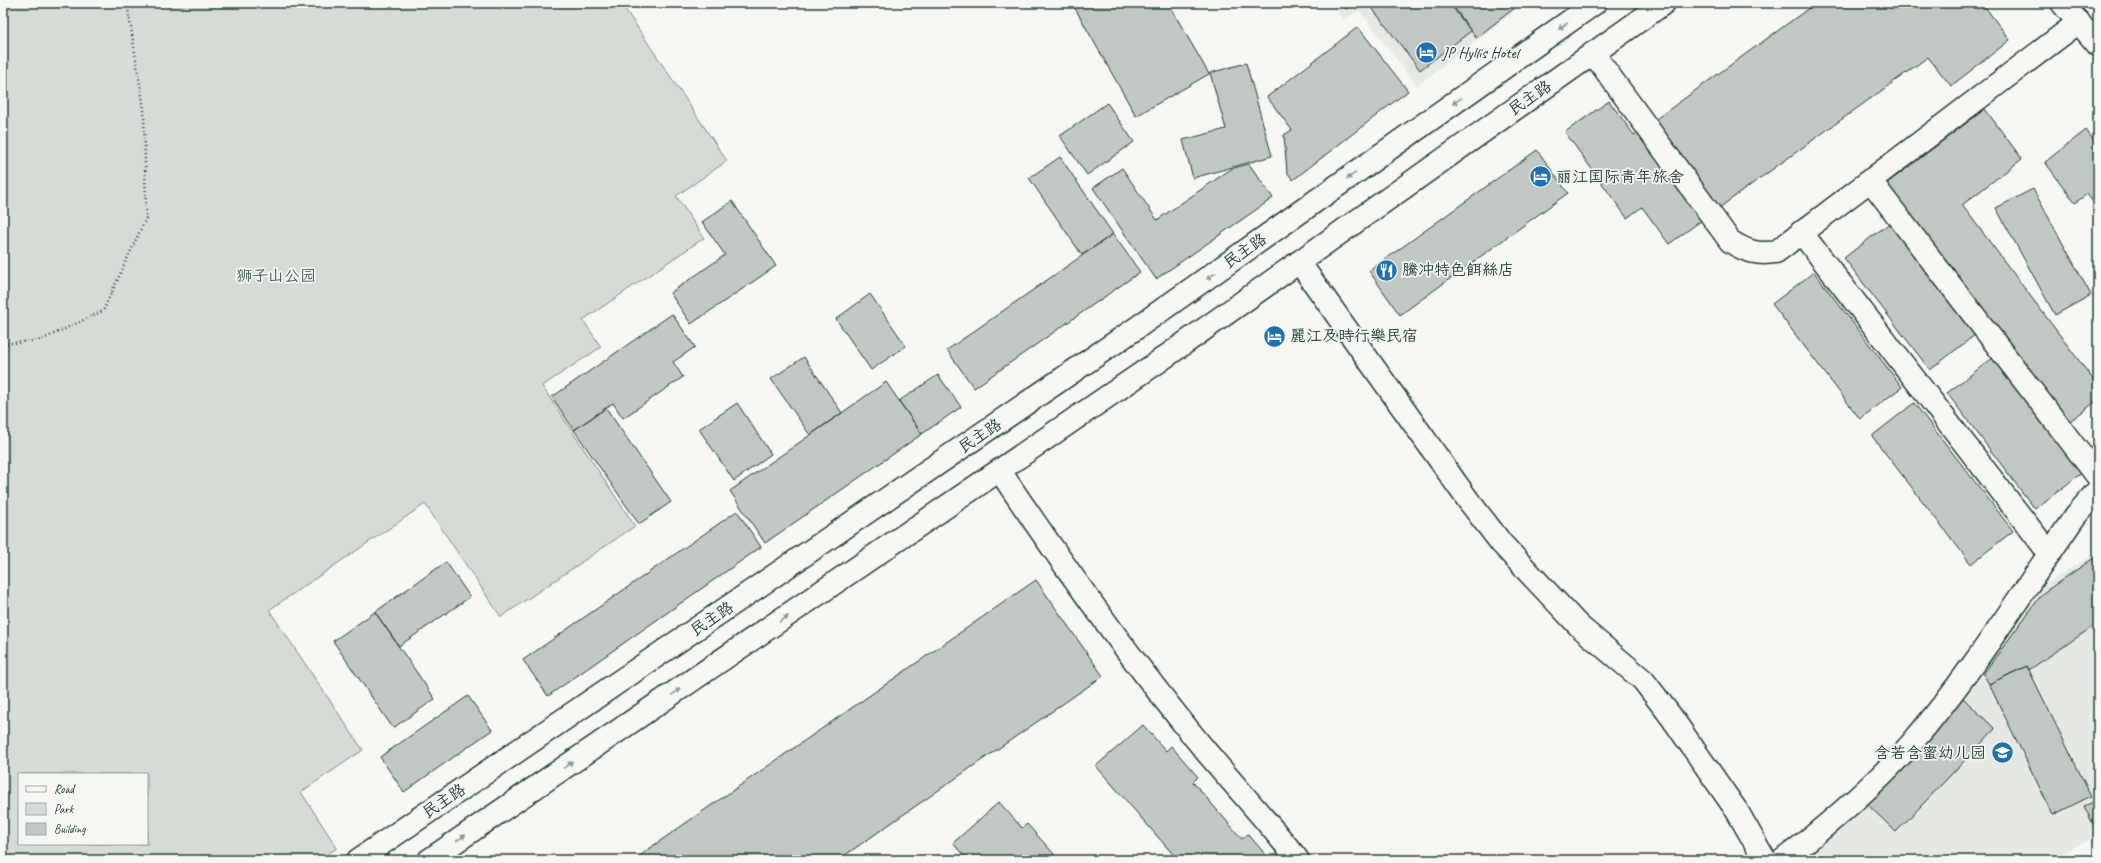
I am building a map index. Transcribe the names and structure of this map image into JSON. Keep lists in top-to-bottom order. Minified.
{"streets":{"main road":["民主路"]},"parks":["狮子山公园"],"places":{"hotel":["JP Hyllis Hotel","丽江国际青年旅舍","麗江及時行樂民宿"],"restaurant":["騰冲特色餌絲店"],"school or university":["含若含蜜幼儿园"]},"legend":["Road","Park","Building"]}
